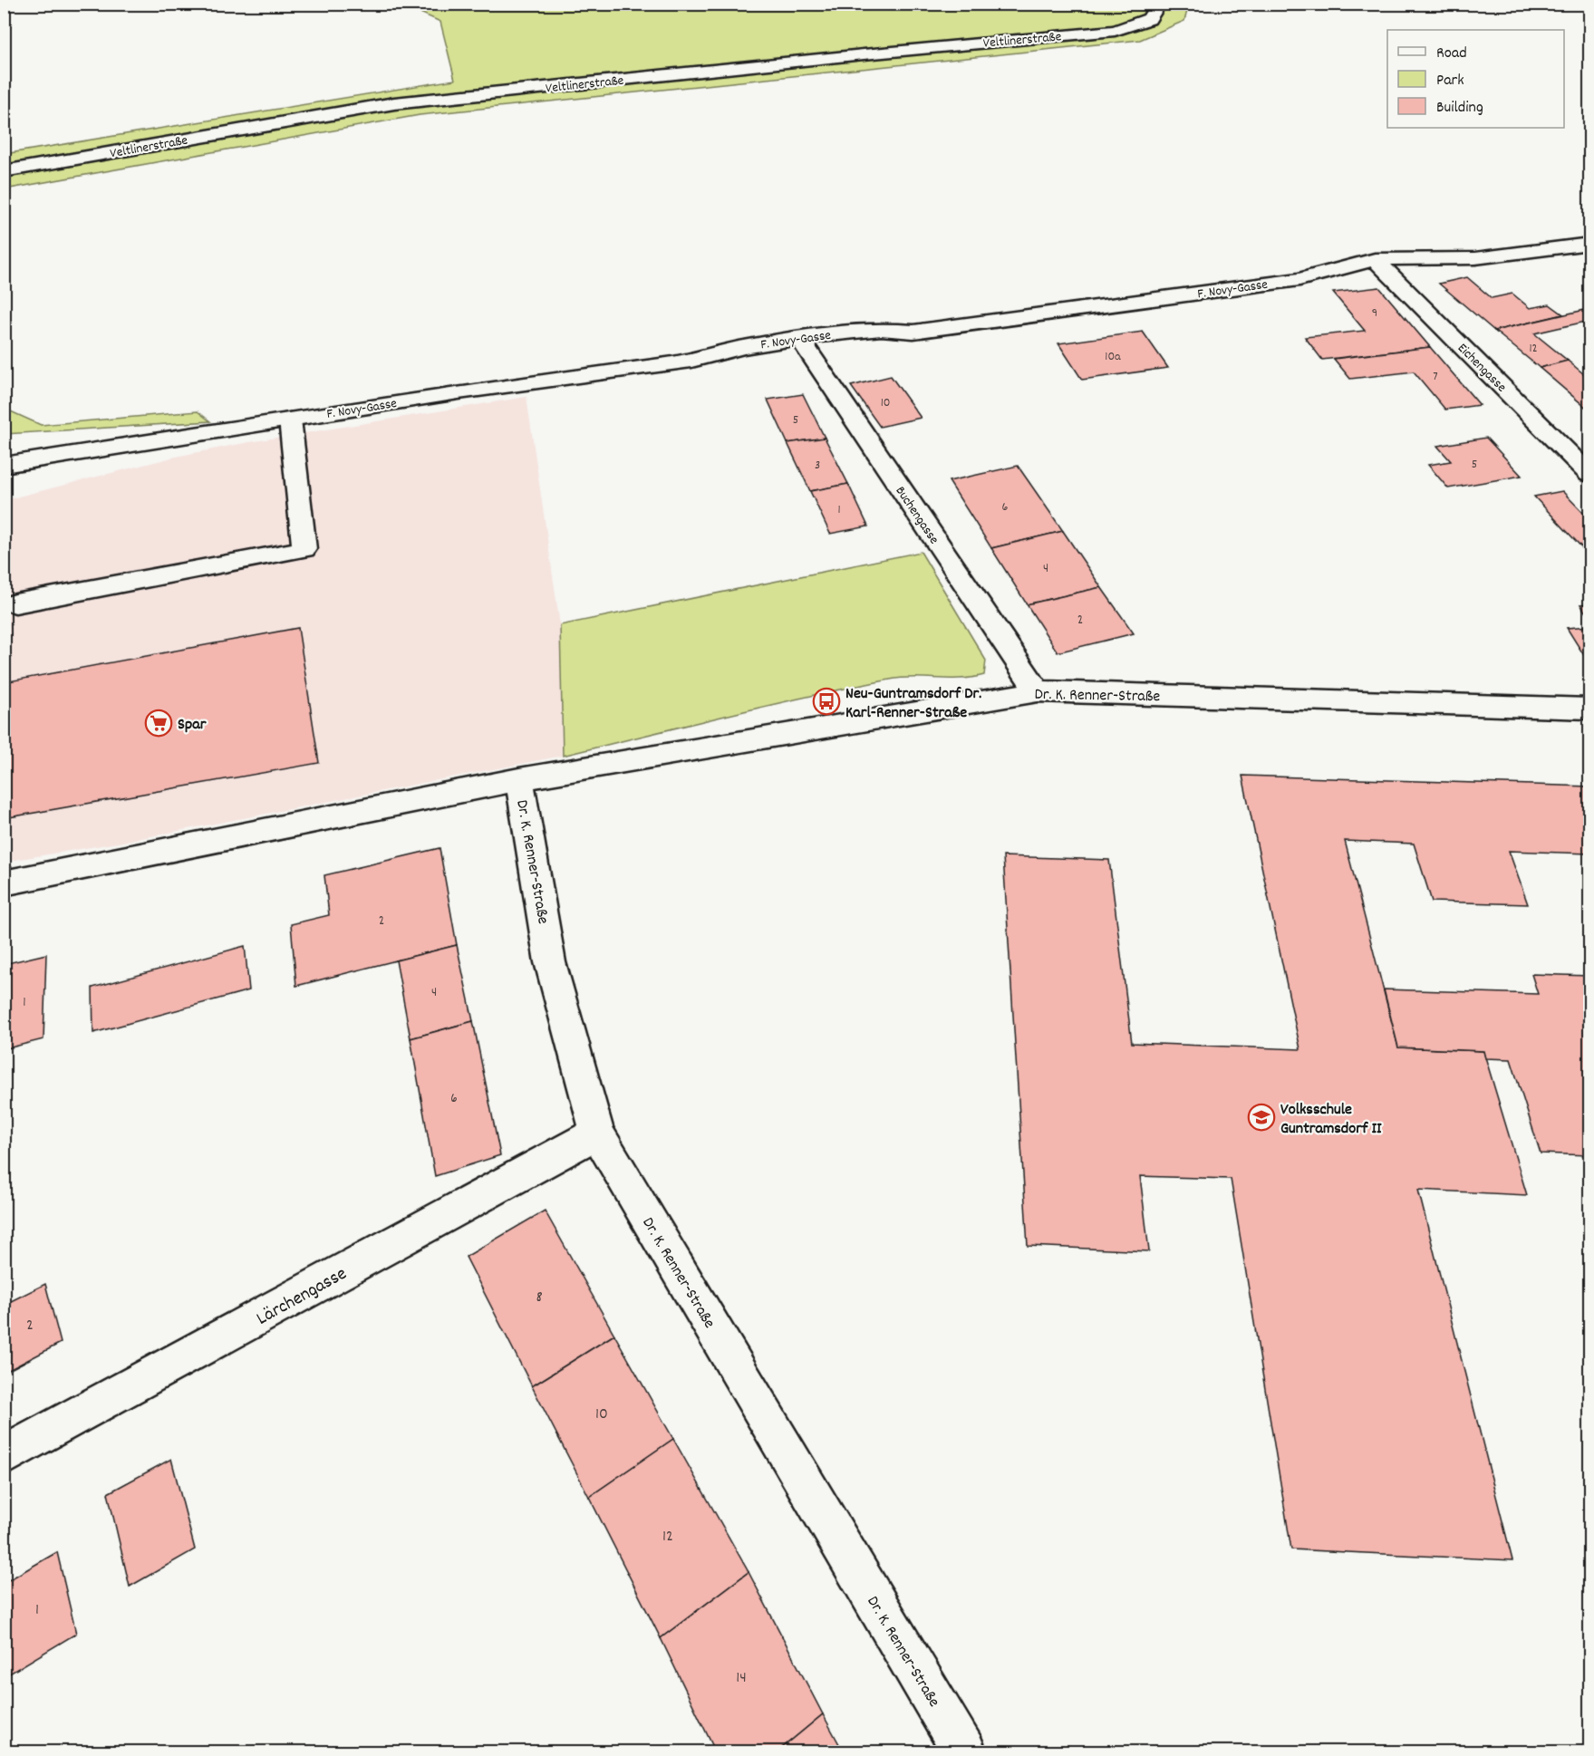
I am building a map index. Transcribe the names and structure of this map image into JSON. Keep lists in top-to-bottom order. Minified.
{"streets":{"street":["Veltlinerstraße","F. Novy-Gasse","Eichengasse","Buchengasse","Dr. K. Renner-Straße","Lärchengasse"]},"crossings":[["F. Novy-Gasse","Eichengasse"],["F. Novy-Gasse","Buchengasse"],["Buchengasse","Dr. K. Renner-Straße"],["Dr. K. Renner-Straße","Lärchengasse"]],"places":{"bus stop":["Neu-Guntramsdorf Dr. Karl-Renner-Straße"],"supermarket":["Spar"],"school or university":["Volksschule Guntramsdorf II"]},"house_numbers":["9","12","10a","7","10","5","5","3","6","1","4","2","2","4","1","6","8","2","10","12","1","14"],"legend":["Road","Park","Building"]}
